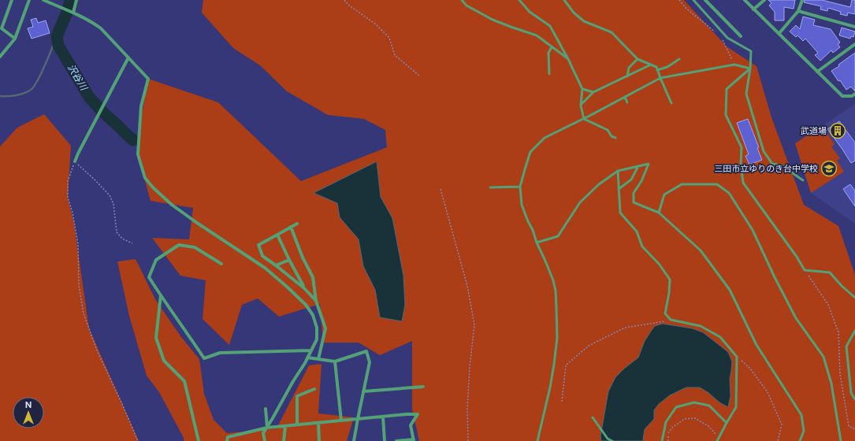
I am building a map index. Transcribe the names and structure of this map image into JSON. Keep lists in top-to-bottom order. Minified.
{"water":["沢谷川"],"places":{"building":["武道場"],"school or university":["三田市立ゆりのき台中学校"]},"north":"top"}
